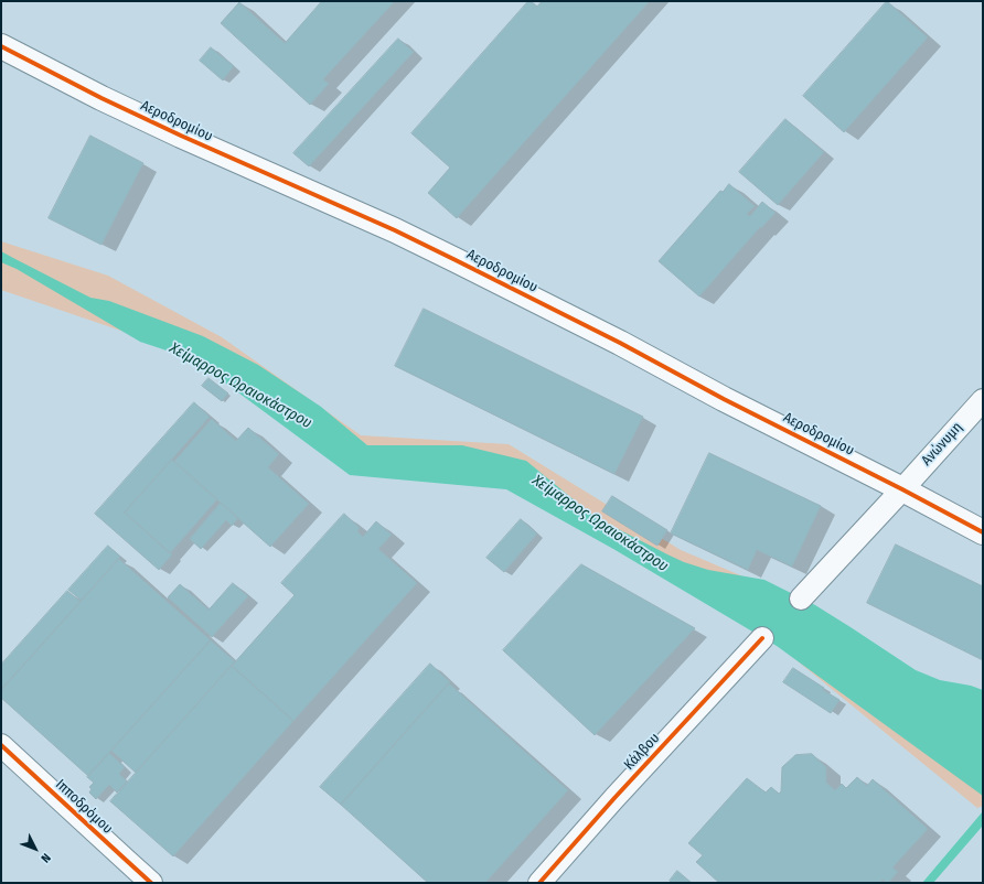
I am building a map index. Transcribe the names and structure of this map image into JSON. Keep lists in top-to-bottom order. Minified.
{"streets":{"street":["Αεροδρομίου","Ανώνυμη","Κάλβου","Ιπποδρόμου"]},"crossings":[["Αεροδρομίου","Ανώνυμη"]],"water":["Χείμαρρος Ωραιοκάστρου"],"north":"bottom right"}
